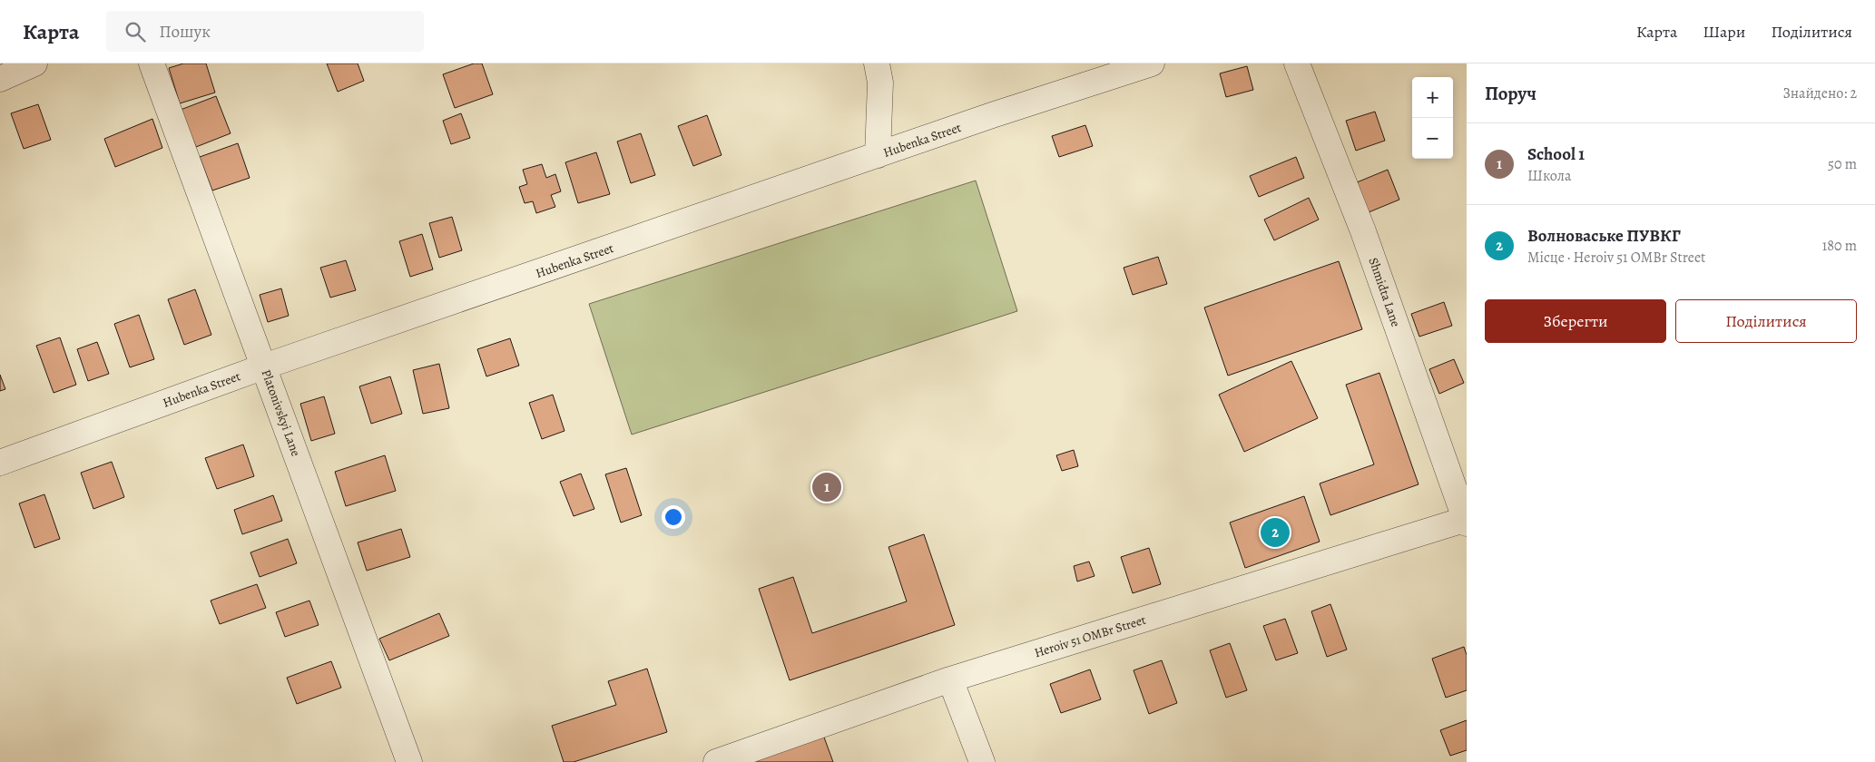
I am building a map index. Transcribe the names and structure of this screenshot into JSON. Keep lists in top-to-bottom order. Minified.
{"streets":{"street":["Hubenka Street","Shmidta Lane","Platonivskyi Lane","Heroiv 51 OMBr Street"]},"crossings":[["Hubenka Street","Platonivskyi Lane"],["Shmidta Lane","Heroiv 51 OMBr Street"]],"page":{"header":"Карта","search":"Пошук","nav":["Карта","Шари","Поділитися"],"heading":["Поруч","Знайдено: 2"],"map_buttons":["+","−"],"list":[{"mark":"1","name":"School 1","note":"Школа","value":"50 m"},{"mark":"2","name":"Волноваське ПУВКГ","note":"Місце · Heroiv 51 OMBr Street","value":"180 m"}],"buttons":["Зберегти","Поділитися"],"pins":["1","2"]}}
